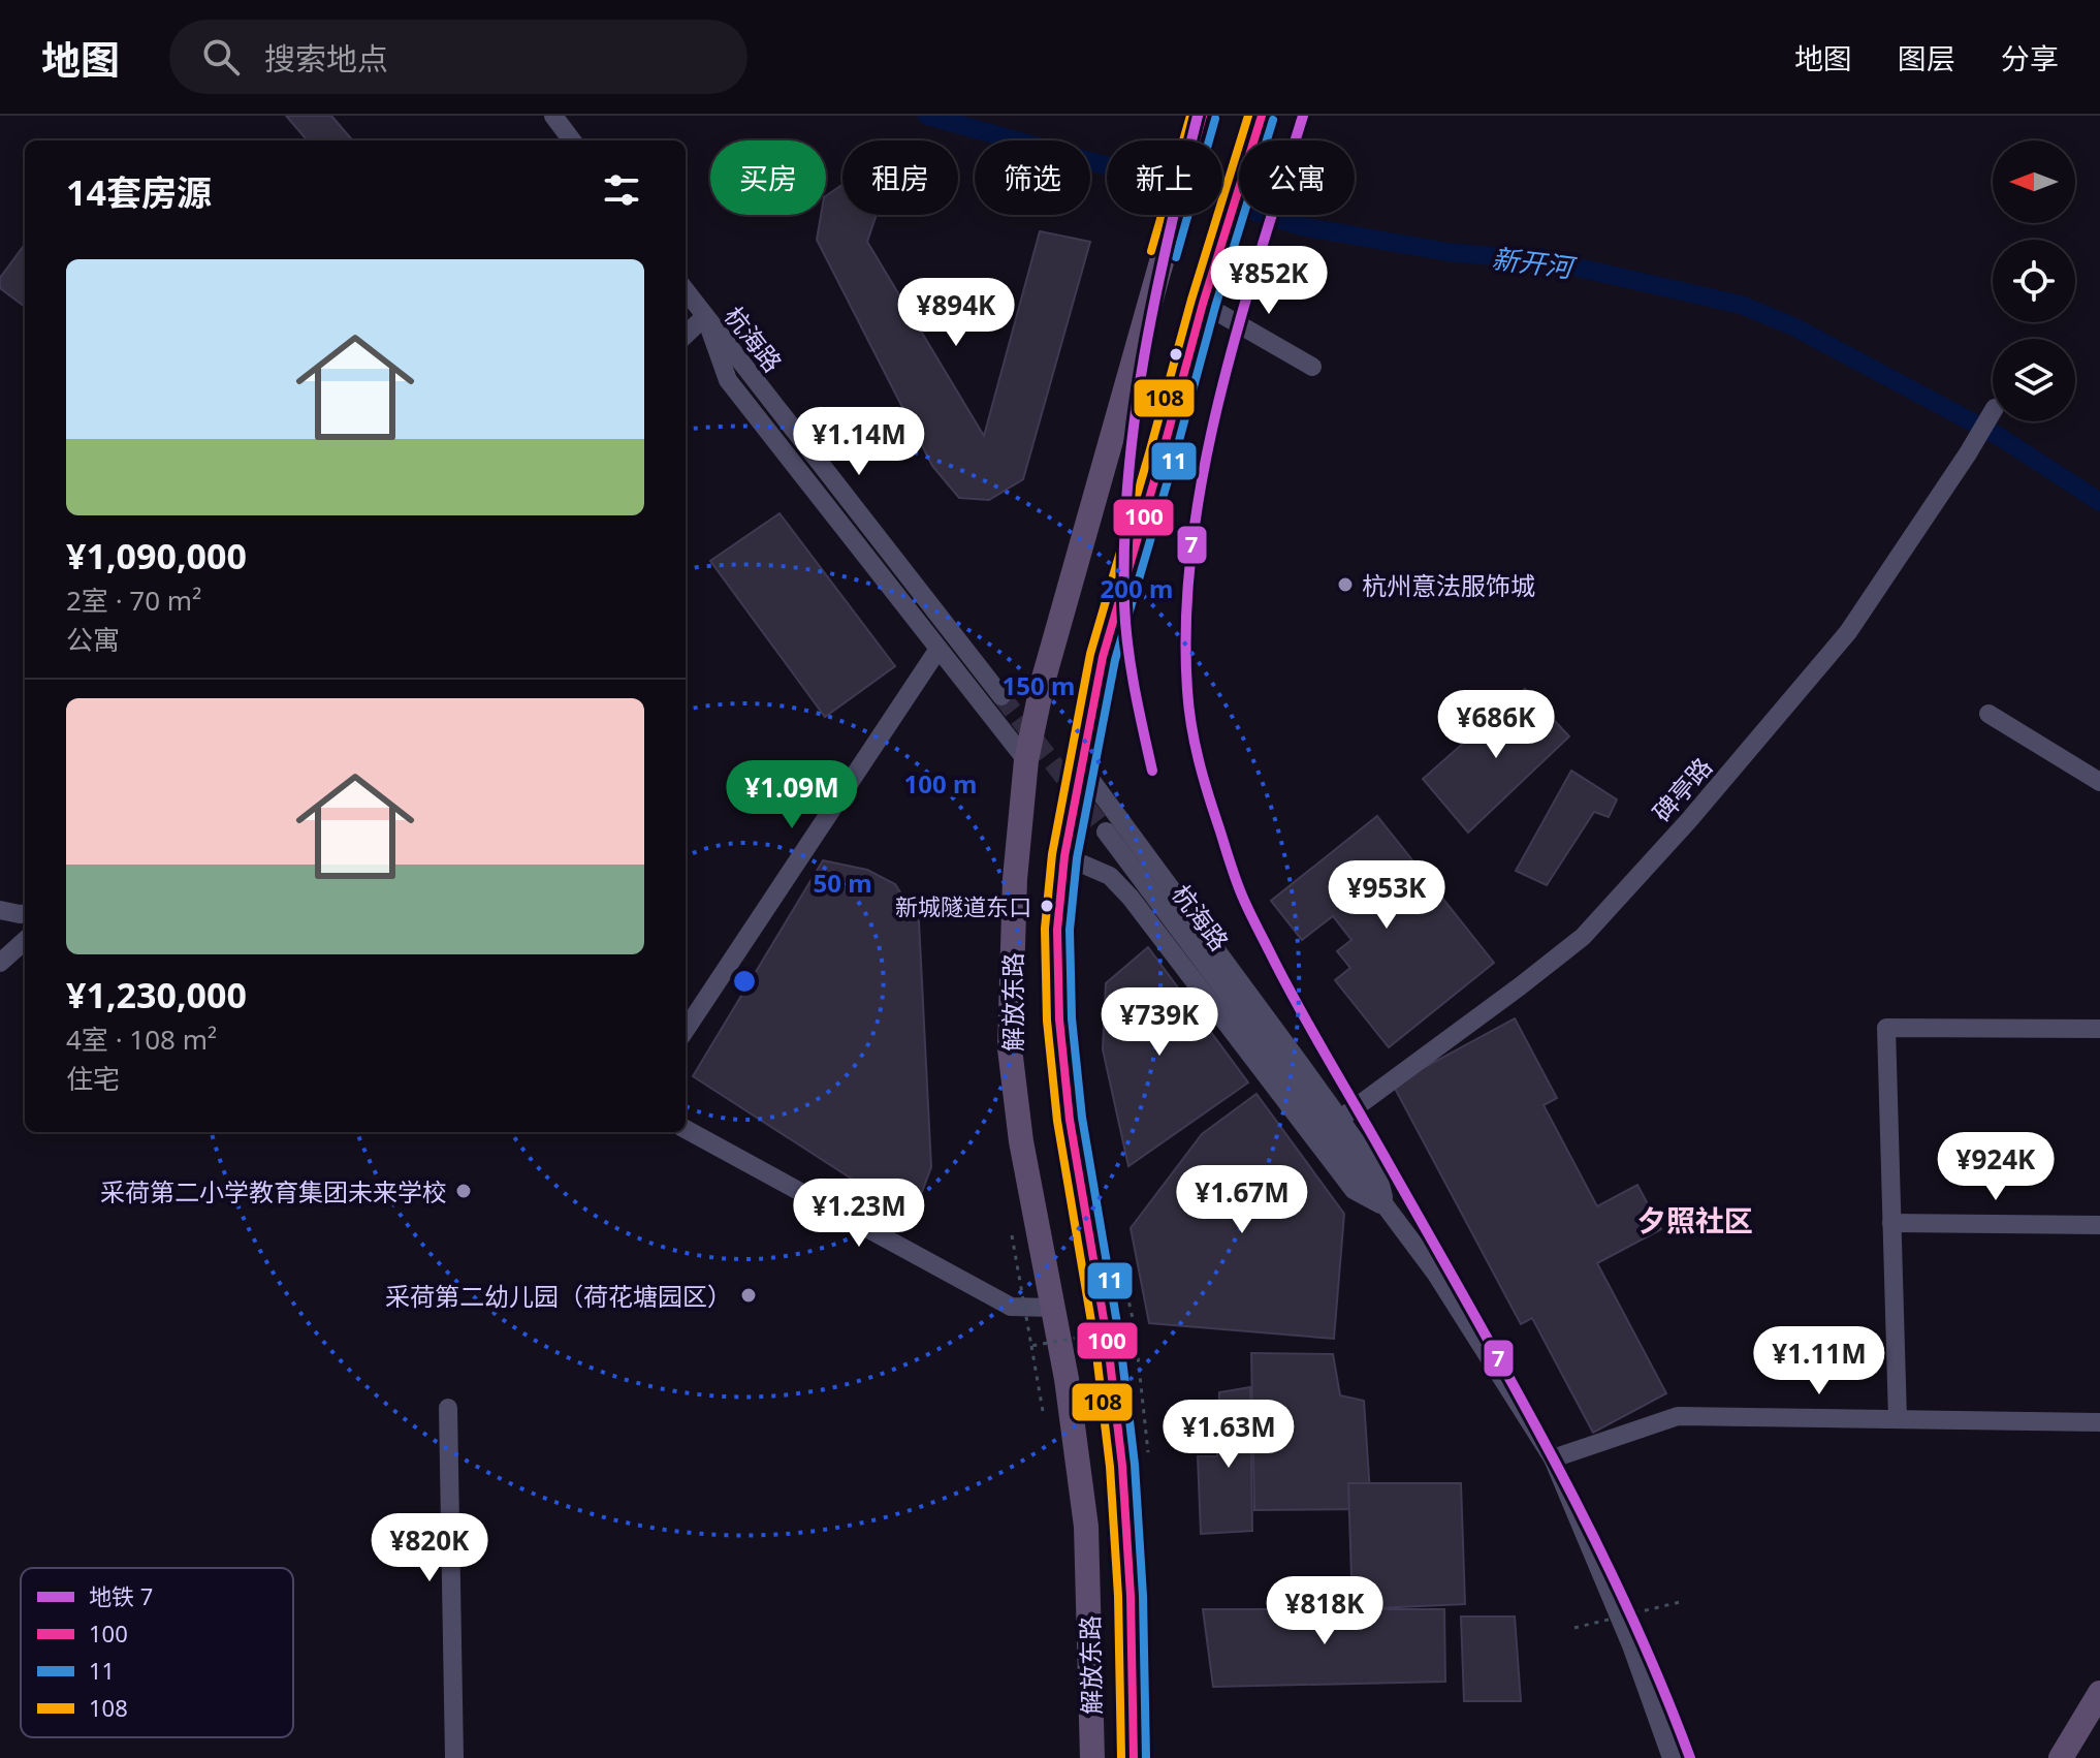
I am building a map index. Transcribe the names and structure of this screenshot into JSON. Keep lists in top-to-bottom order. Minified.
{"streets":{"main road":["解放东路"],"street":["杭海路","碑亭路"]},"crossings":[["杭海路","碑亭路"]],"districts":["夕照社区"],"water":["新开河"],"places":["杭州意法服饰城","新城隧道东口","采荷第二小学教育集团未来学校","采荷第二幼儿园（荷花塘园区）"],"lines":["metro line 7","transit line 100","transit line 108","transit line 11"],"legend":["地铁 7","100","11","108"],"north":"left","page":{"header":"地图","search":"搜索地点","nav":["地图","图层","分享"],"chip":["买房","租房","筛选","新上","公寓"],"heading":"14套房源","list":[{"name":"¥1,090,000","note":"2室 · 70 m² · 公寓"},{"name":"¥1,230,000","note":"4室 · 108 m² · 住宅"}],"price":["¥852K","¥894K","¥1.14M","¥686K","¥1.09M","¥953K","¥739K","¥924K","¥1.67M","¥1.23M","¥1.11M","¥1.63M","¥820K","¥818K"]},"rings":["200 m","150 m","100 m","50 m"]}
